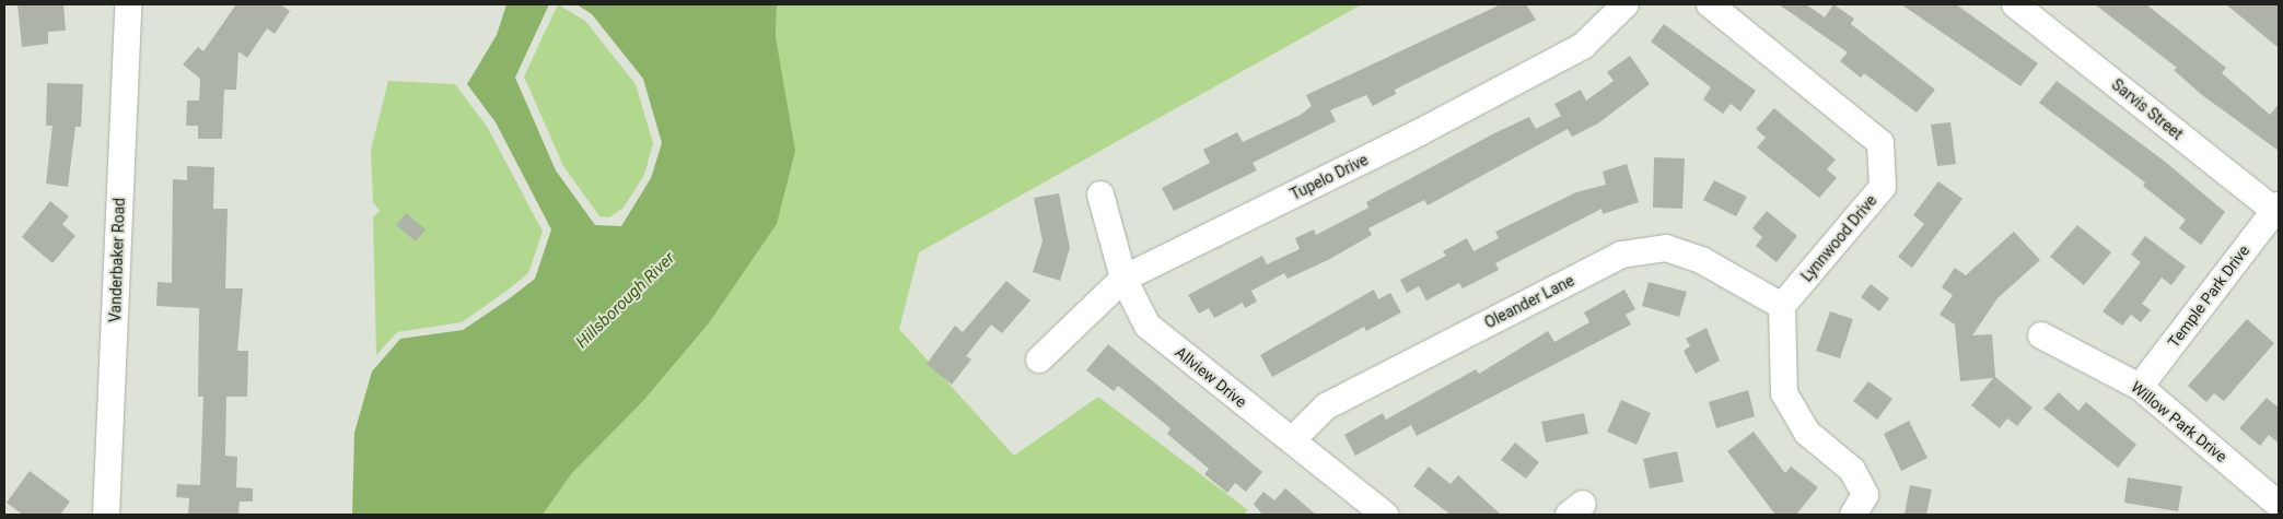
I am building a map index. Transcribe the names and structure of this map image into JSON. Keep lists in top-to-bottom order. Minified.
{"streets":{"street":["Sarvis Street","Tupelo Drive","Lynnwood Drive","Vanderbaker Road","Temple Park Drive","Oleander Lane","Allview Drive","Willow Park Drive"]},"crossings":[["Sarvis Street","Temple Park Drive"],["Tupelo Drive","Allview Drive"],["Lynnwood Drive","Oleander Lane"],["Temple Park Drive","Willow Park Drive"],["Oleander Lane","Allview Drive"]],"water":["Hillsborough River"]}
